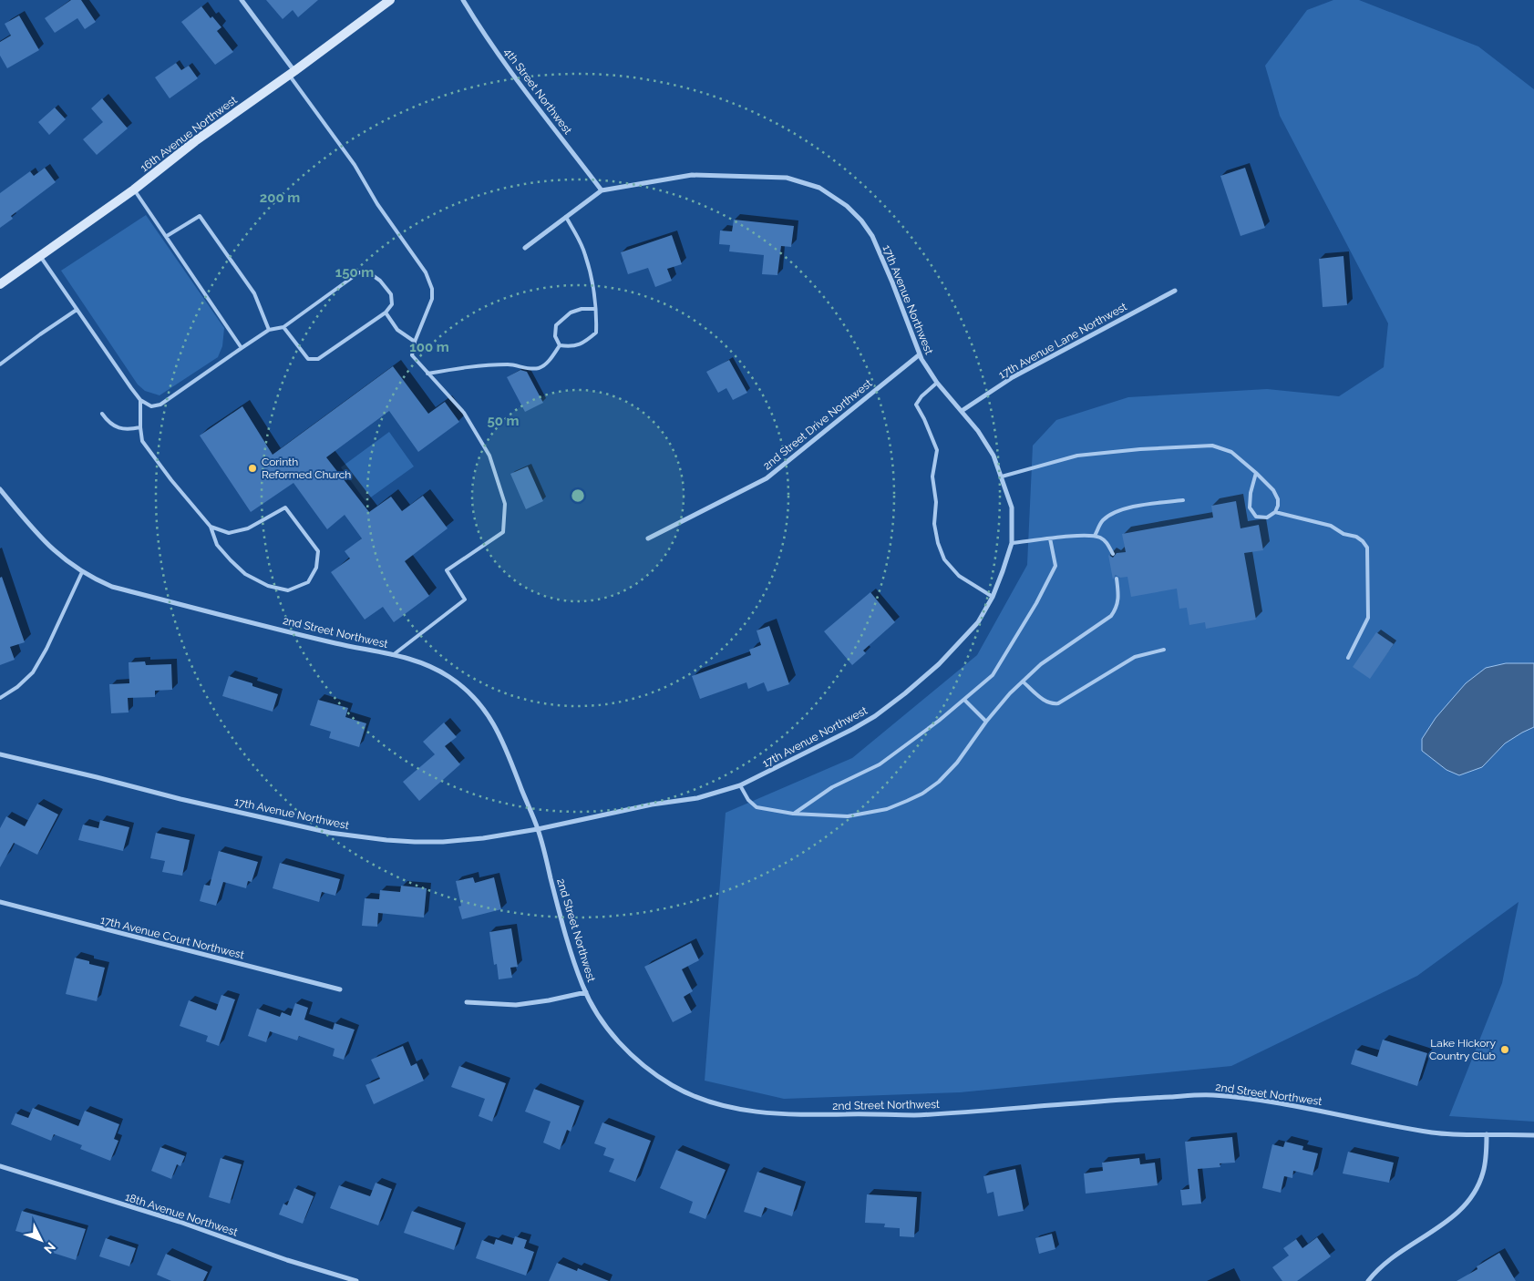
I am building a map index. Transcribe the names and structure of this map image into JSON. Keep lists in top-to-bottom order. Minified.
{"streets":{"main road":["16th Avenue Northwest"],"street":["4th Street Northwest","17th Avenue Northwest","17th Avenue Lane Northwest","2nd Street Drive Northwest","2nd Street Northwest","17th Avenue Court Northwest","18th Avenue Northwest"]},"crossings":[["4th Street Northwest","17th Avenue Northwest"],["17th Avenue Northwest","17th Avenue Lane Northwest"],["17th Avenue Northwest","2nd Street Drive Northwest"],["17th Avenue Northwest","2nd Street Northwest"]],"places":["Corinth Reformed Church","Lake Hickory Country Club"],"north":"bottom right","rings":["200 m","150 m","100 m","50 m"]}
